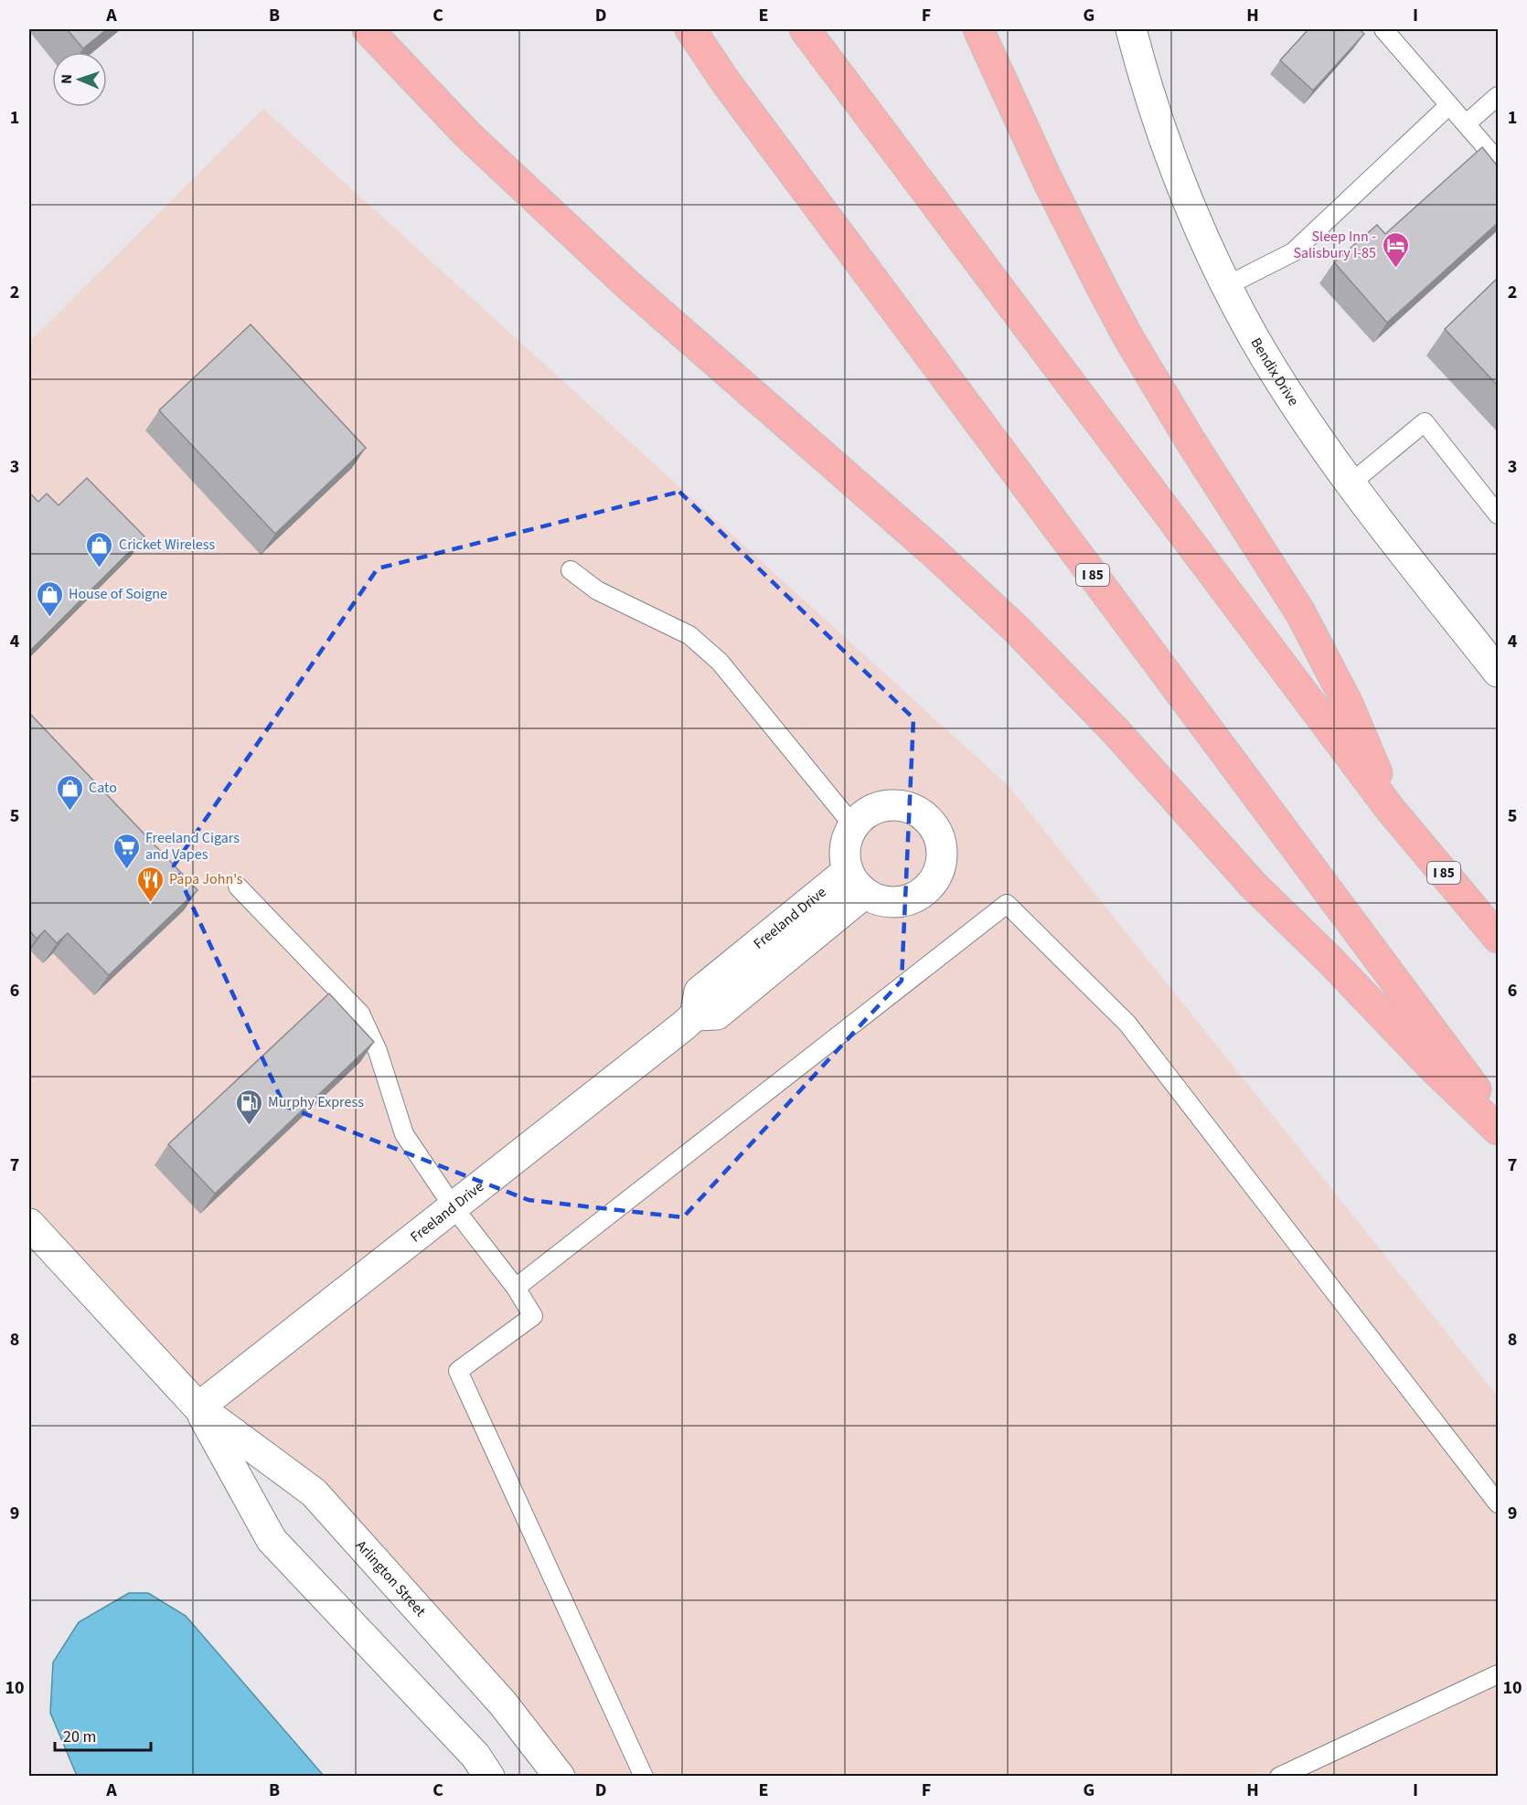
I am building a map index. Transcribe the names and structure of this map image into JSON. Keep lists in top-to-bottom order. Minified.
{"streets":{"highway":["I 85"],"street":["Bendix Drive","Freeland Drive","Arlington Street"]},"crossings":[["Freeland Drive","Arlington Street"]],"places":{"hotel":["Sleep Inn - Salisbury I-85"],"shop":["Cricket Wireless","House of Soigne","Cato"],"supermarket":["Freeland Cigars and Vapes"],"restaurant":["Papa John's"],"fuel station":["Murphy Express"]},"scale_bar":"20 m","north":"left","grid":{"columns":["A","B","C","D","E","F","G","H","I"],"rows":["1","2","3","4","5","6","7","8","9","10"]}}
